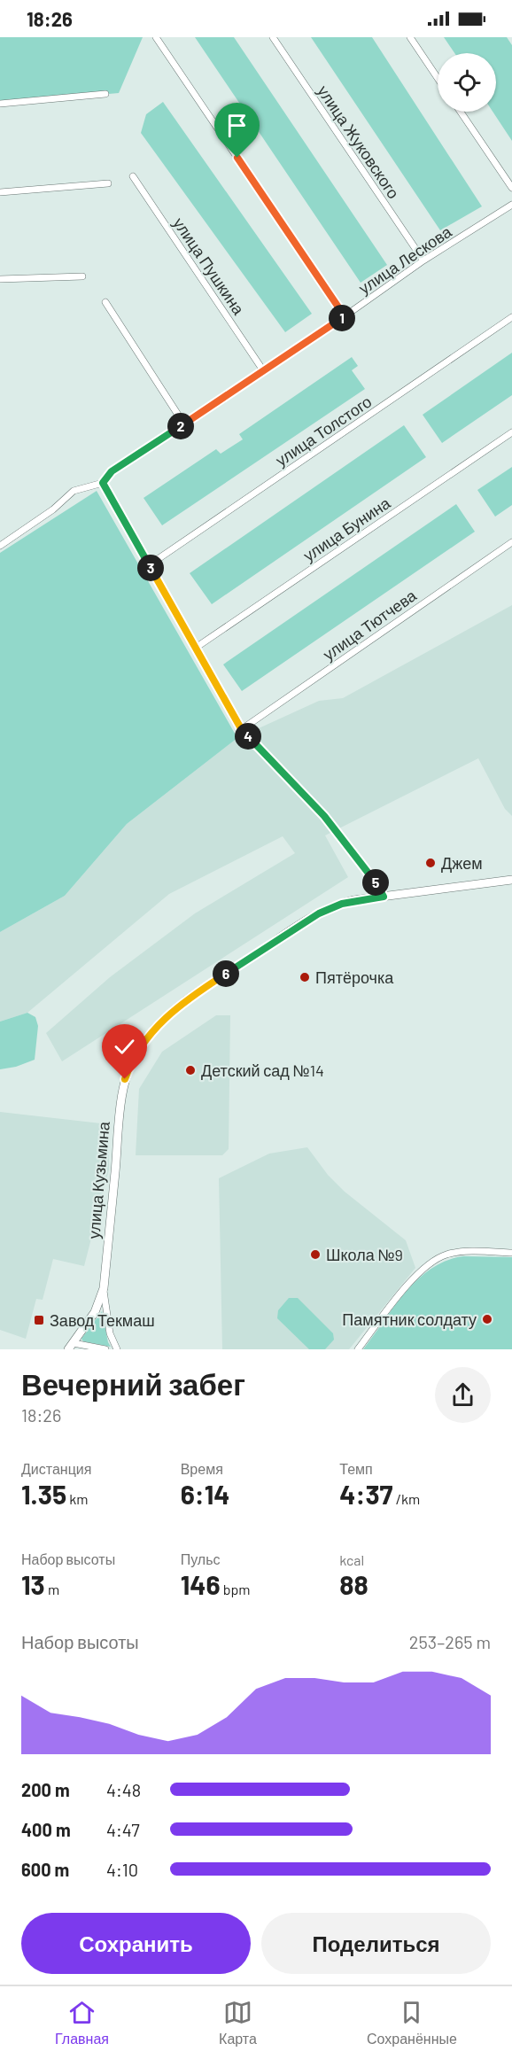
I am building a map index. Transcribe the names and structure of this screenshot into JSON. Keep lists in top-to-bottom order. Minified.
{"streets":{"main road":["улица Кузьмина"],"street":["улица Жуковского","улица Лескова","улица Пушкина","улица Толстого","улица Бунина","улица Тютчева"]},"crossings":[["улица Жуковского","улица Лескова"],["улица Лескова","улица Пушкина"]],"places":{"other":["Джем","Пятёрочка","Детский сад №14","Школа №9","Памятник солдату"],"transit":["Завод Текмаш"]},"page":{"status":"18:26","pins":["1","2","3","4","5","6"],"heading":["Вечерний забег","18:26"],"stats":[["Дистанция","1.35 km"],["Время","6:14"],["Темп","4:37 /km"],["Набор высоты","13 m"],["Пульс","146 bpm"],["kcal","88"]],"chart":["Набор высоты","253–265 m"],"list":[{"name":"200 m","note":"4:48"},{"name":"400 m","note":"4:47"},{"name":"600 m","note":"4:10"}],"buttons":["Сохранить","Поделиться"],"tabs":["Главная","Карта","Сохранённые"]}}
